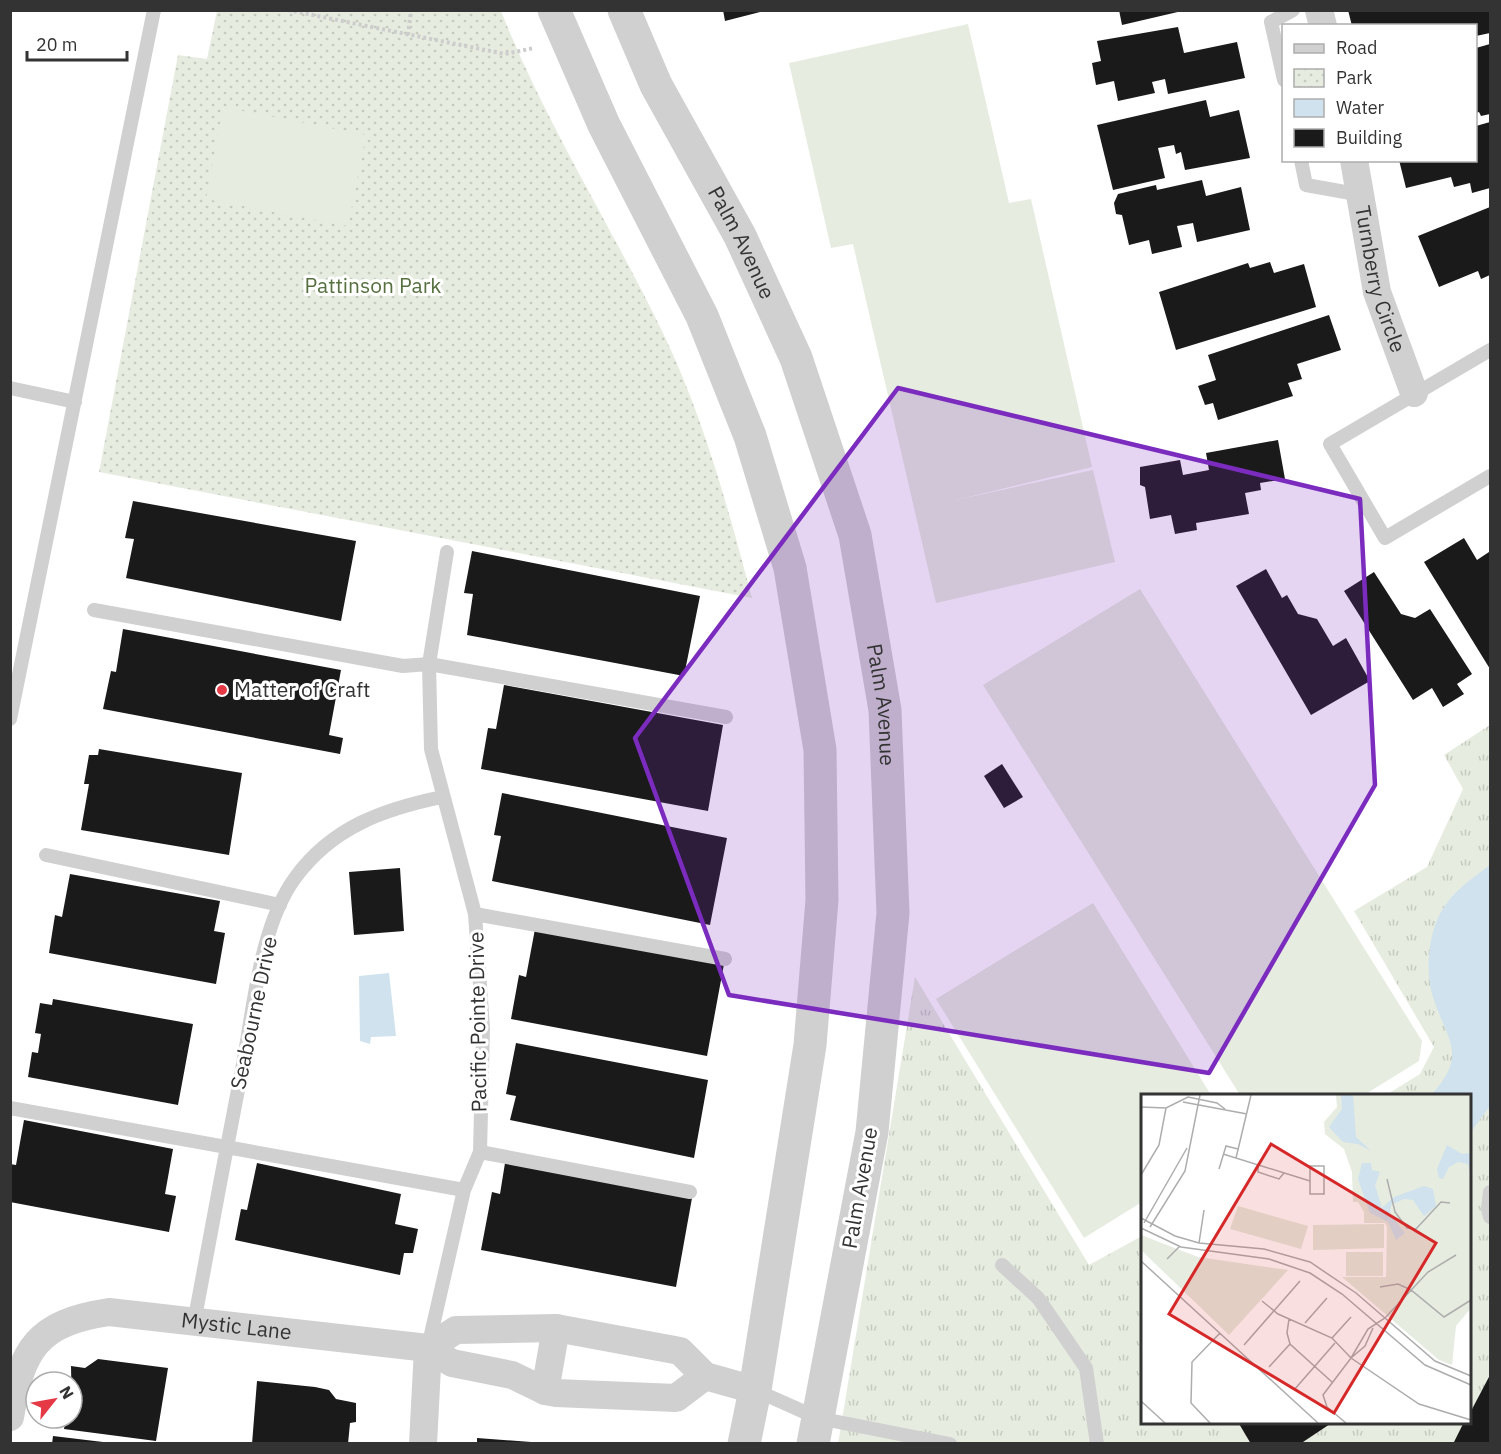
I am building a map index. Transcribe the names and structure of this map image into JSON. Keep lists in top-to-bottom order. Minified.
{"streets":{"street":["Palm Avenue","Turnberry Circle","Mystic Lane"],"lane":["Seabourne Drive","Pacific Pointe Drive"]},"crossings":[["Seabourne Drive","Pacific Pointe Drive"],["Seabourne Drive","Mystic Lane"],["Pacific Pointe Drive","Mystic Lane"]],"parks":["Pattinson Park"],"places":["Matter of Craft"],"legend":["Road","Park","Water","Building"],"scale_bar":"20 m","north":"top right"}
